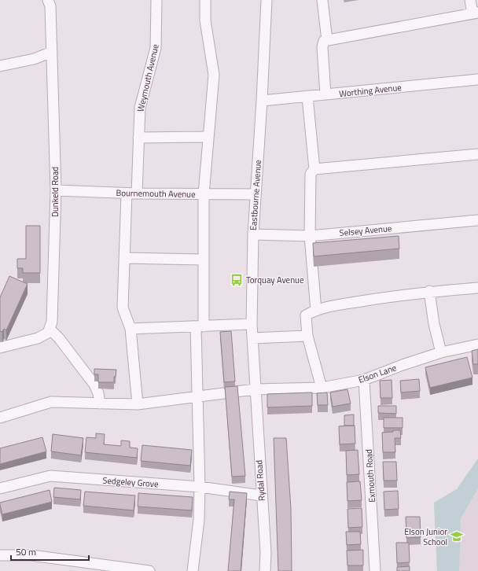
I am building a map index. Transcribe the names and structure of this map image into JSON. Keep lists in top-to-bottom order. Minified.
{"streets":{"street":["Weymouth Avenue","Worthing Avenue","Dunkeld Road","Bournemouth Avenue","Eastbourne Avenue","Selsey Avenue","Elson Lane","Exmouth Road","Rydal Road","Sedgeley Grove"]},"crossings":[["Weymouth Avenue","Bournemouth Avenue"],["Worthing Avenue","Eastbourne Avenue"],["Dunkeld Road","Bournemouth Avenue"],["Bournemouth Avenue","Eastbourne Avenue"],["Eastbourne Avenue","Selsey Avenue"],["Eastbourne Avenue","Elson Lane"],["Eastbourne Avenue","Rydal Road"],["Elson Lane","Exmouth Road"],["Elson Lane","Rydal Road"],["Rydal Road","Sedgeley Grove"]],"places":{"bus stop":["Torquay Avenue"],"school or university":["Elson Junior School"]},"scale_bar":"50 m"}
